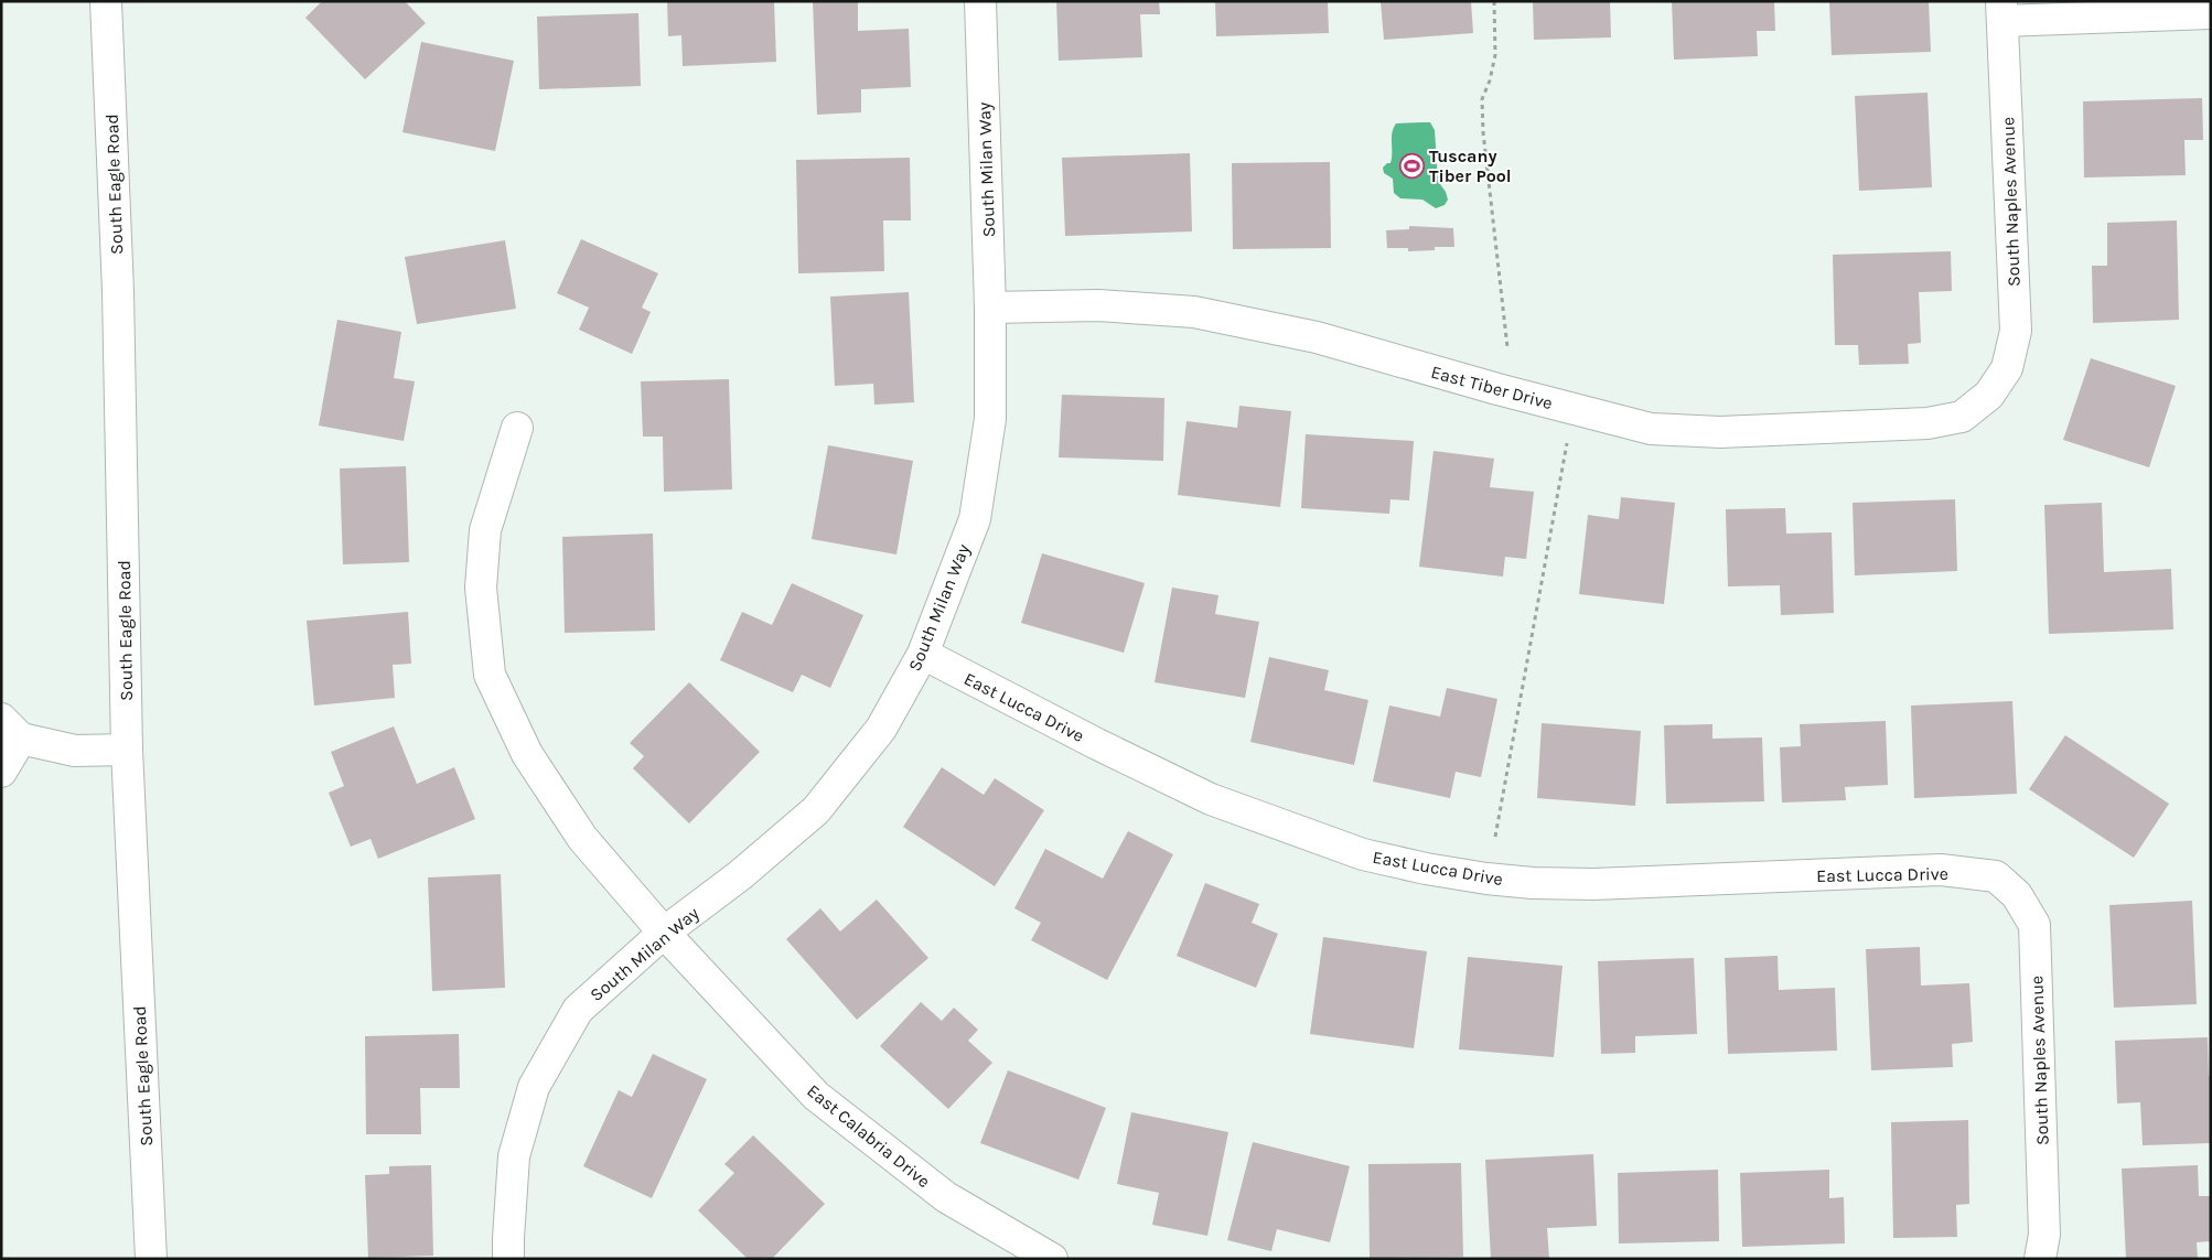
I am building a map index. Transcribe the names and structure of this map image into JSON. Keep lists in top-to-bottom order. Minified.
{"streets":{"street":["South Milan Way","South Eagle Road","South Naples Avenue","East Tiber Drive","East Lucca Drive","East Calabria Drive"]},"crossings":[["South Milan Way","East Tiber Drive"],["South Milan Way","East Lucca Drive"],["South Milan Way","East Calabria Drive"],["South Naples Avenue","East Tiber Drive"],["South Naples Avenue","East Lucca Drive"]],"places":{"sports":["Tuscany Tiber Pool"]}}
